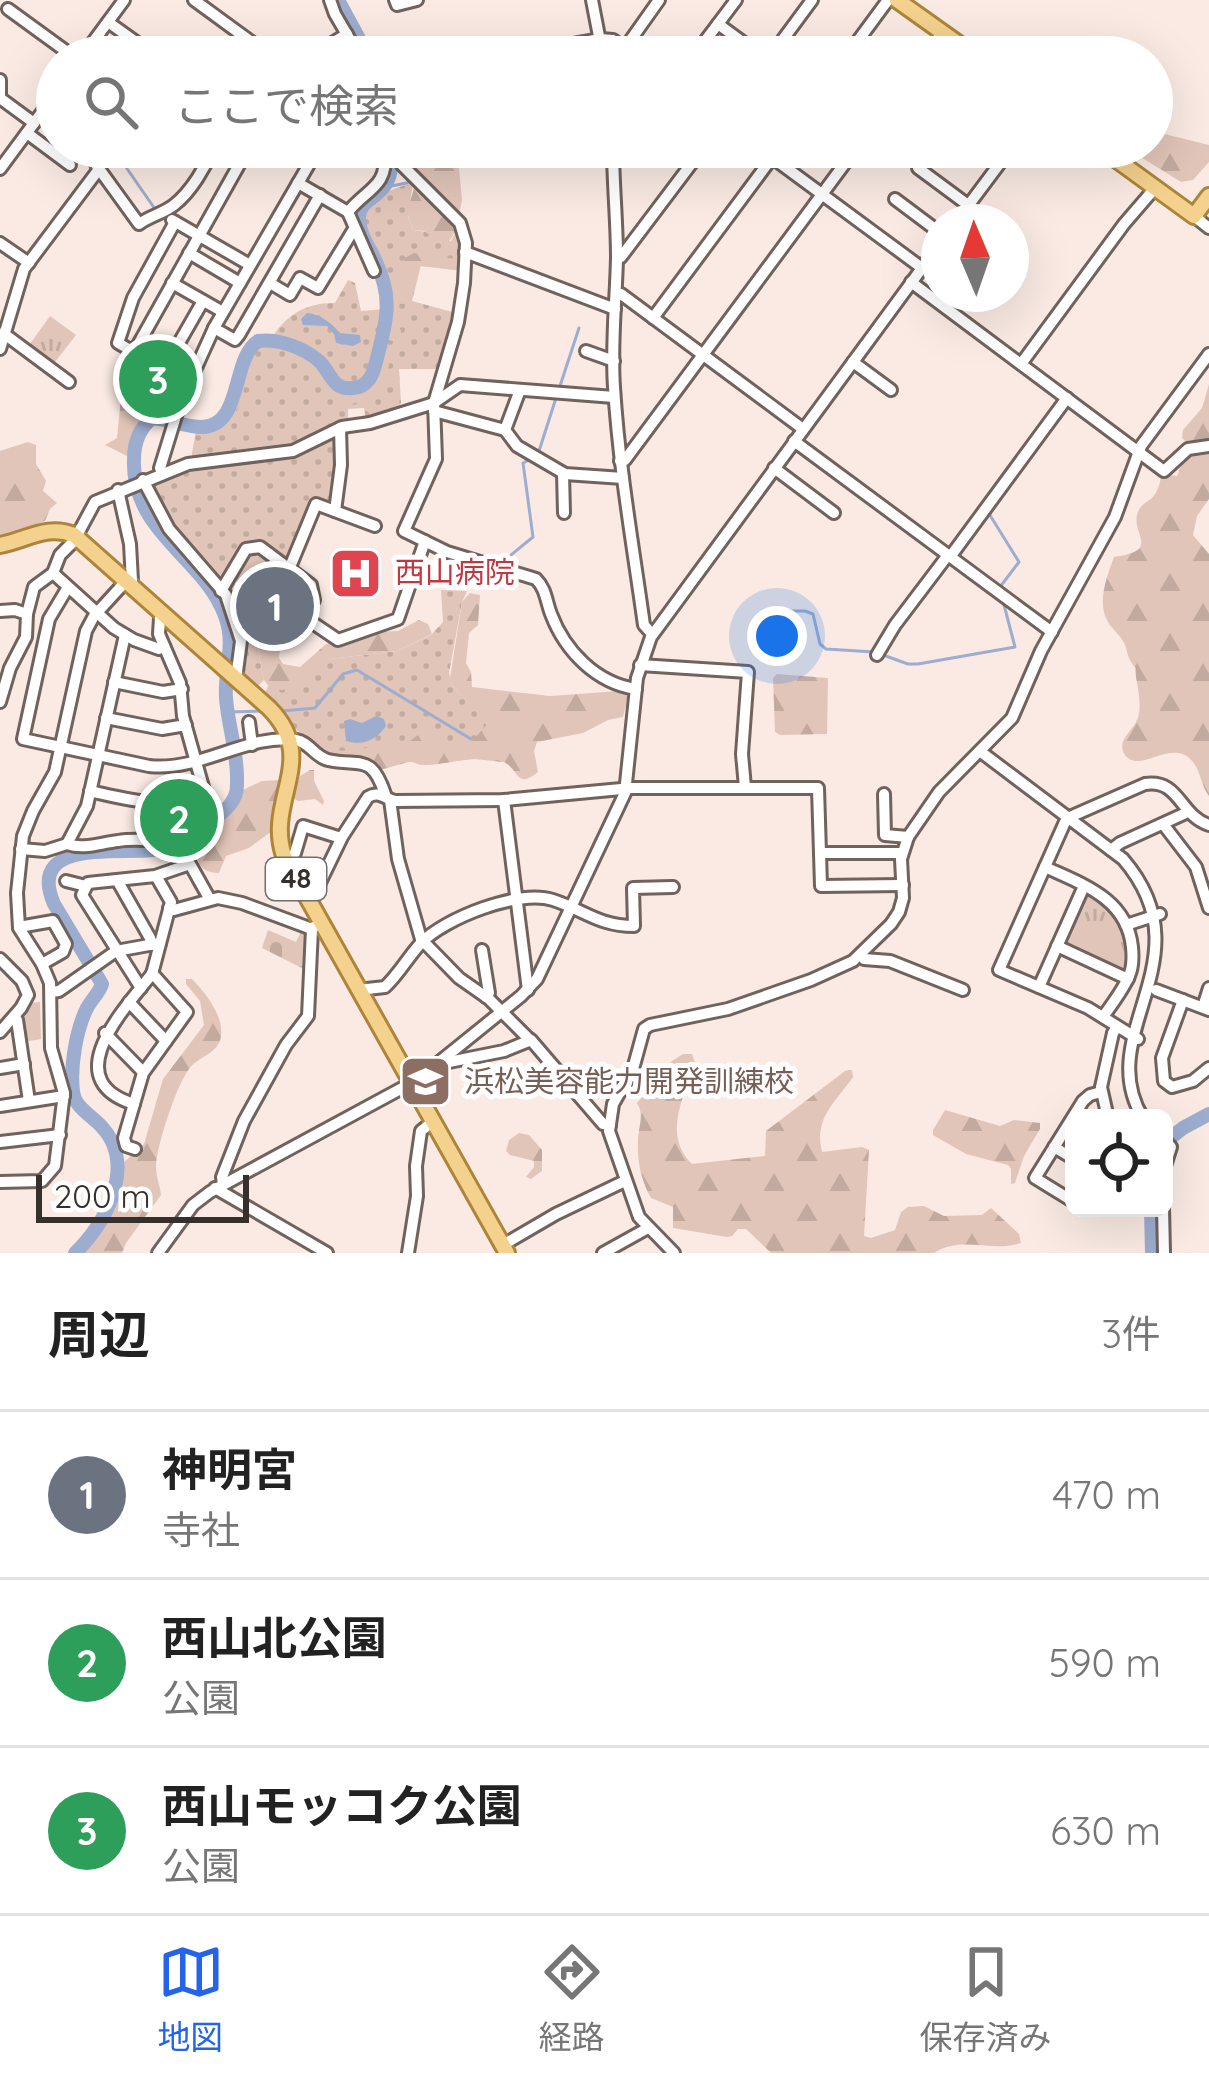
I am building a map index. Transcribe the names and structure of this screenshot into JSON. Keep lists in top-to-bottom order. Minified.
{"streets":{"main road":["48"]},"places":{"hospital":["西山病院"],"school or university":["浜松美容能力開発訓練校"]},"scale_bar":"200 m","north":"top","page":{"search":"ここで検索","pins":["3","1","2"],"scale":"200 m","heading":["周辺","3件"],"list":[{"mark":"1","name":"神明宮","note":"寺社","value":"470 m"},{"mark":"2","name":"西山北公園","note":"公園","value":"590 m"},{"mark":"3","name":"西山モッコク公園","note":"公園","value":"630 m"}],"nav":["地図","経路","保存済み"]}}
